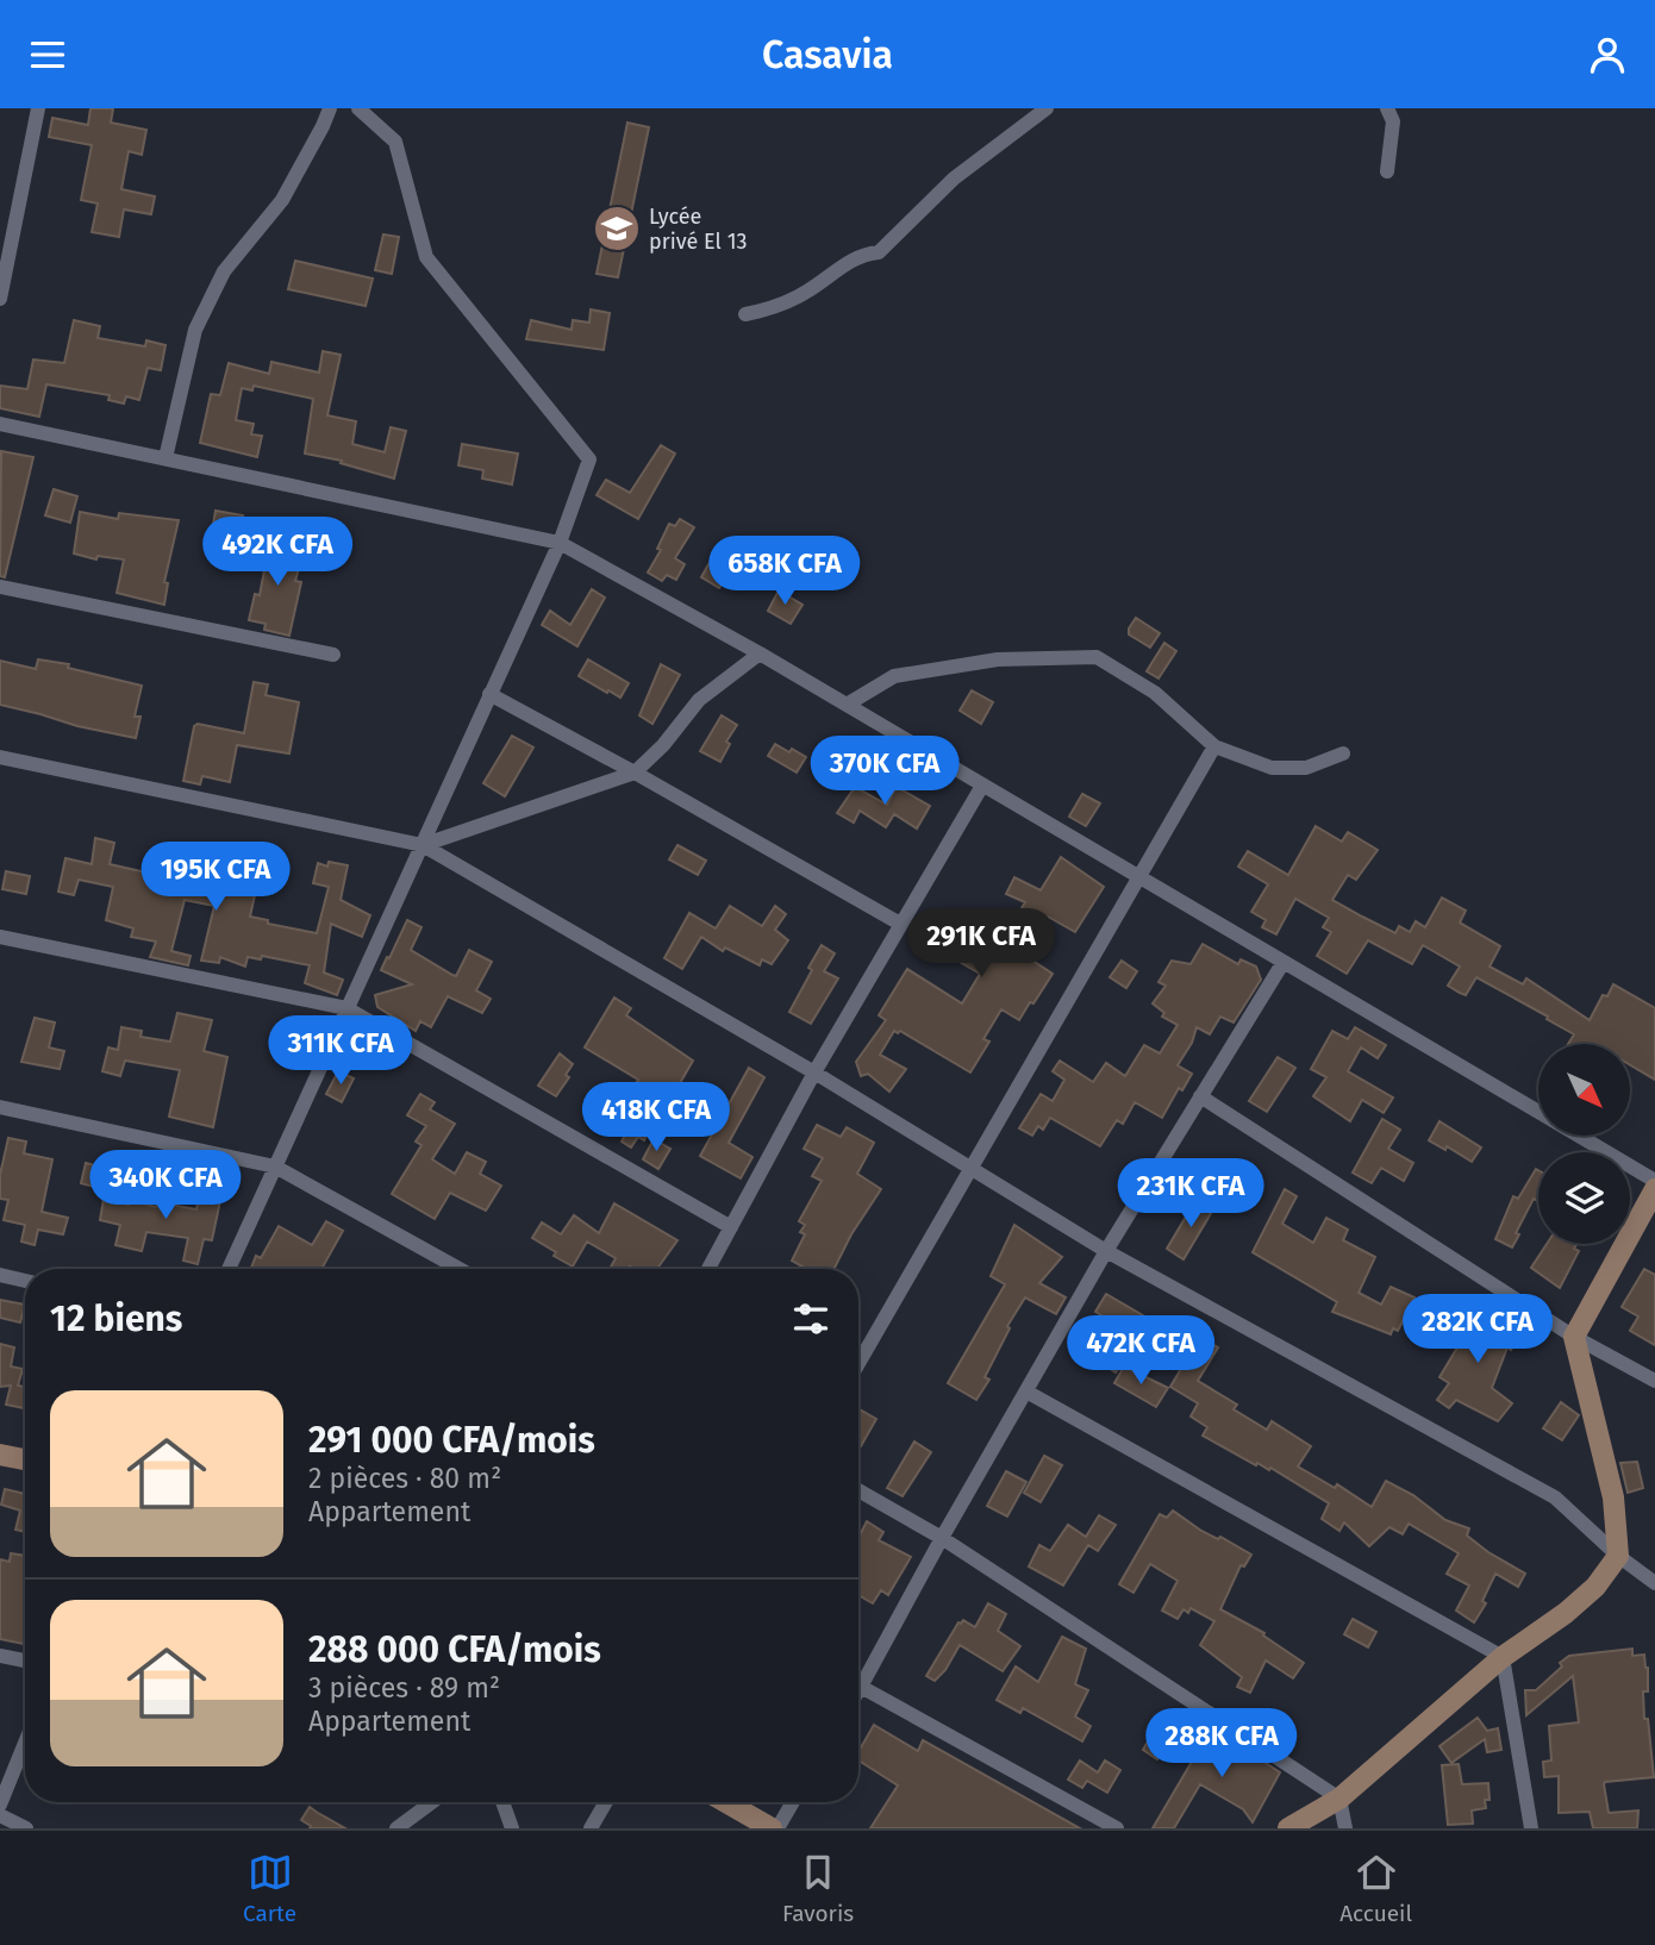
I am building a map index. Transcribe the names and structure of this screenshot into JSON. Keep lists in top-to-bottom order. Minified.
{"places":{"school or university":["Lycée privé El 13"]},"north":"bottom right","page":{"header":"Casavia","price":["492K CFA","658K CFA","370K CFA","195K CFA","291K CFA","311K CFA","418K CFA","340K CFA","231K CFA","282K CFA","472K CFA","288K CFA"],"heading":"12 biens","list":[{"name":"291 000 CFA/mois","note":"2 pièces · 80 m² · Appartement"},{"name":"288 000 CFA/mois","note":"3 pièces · 89 m² · Appartement"}],"tabs":["Carte","Favoris","Accueil"]}}
